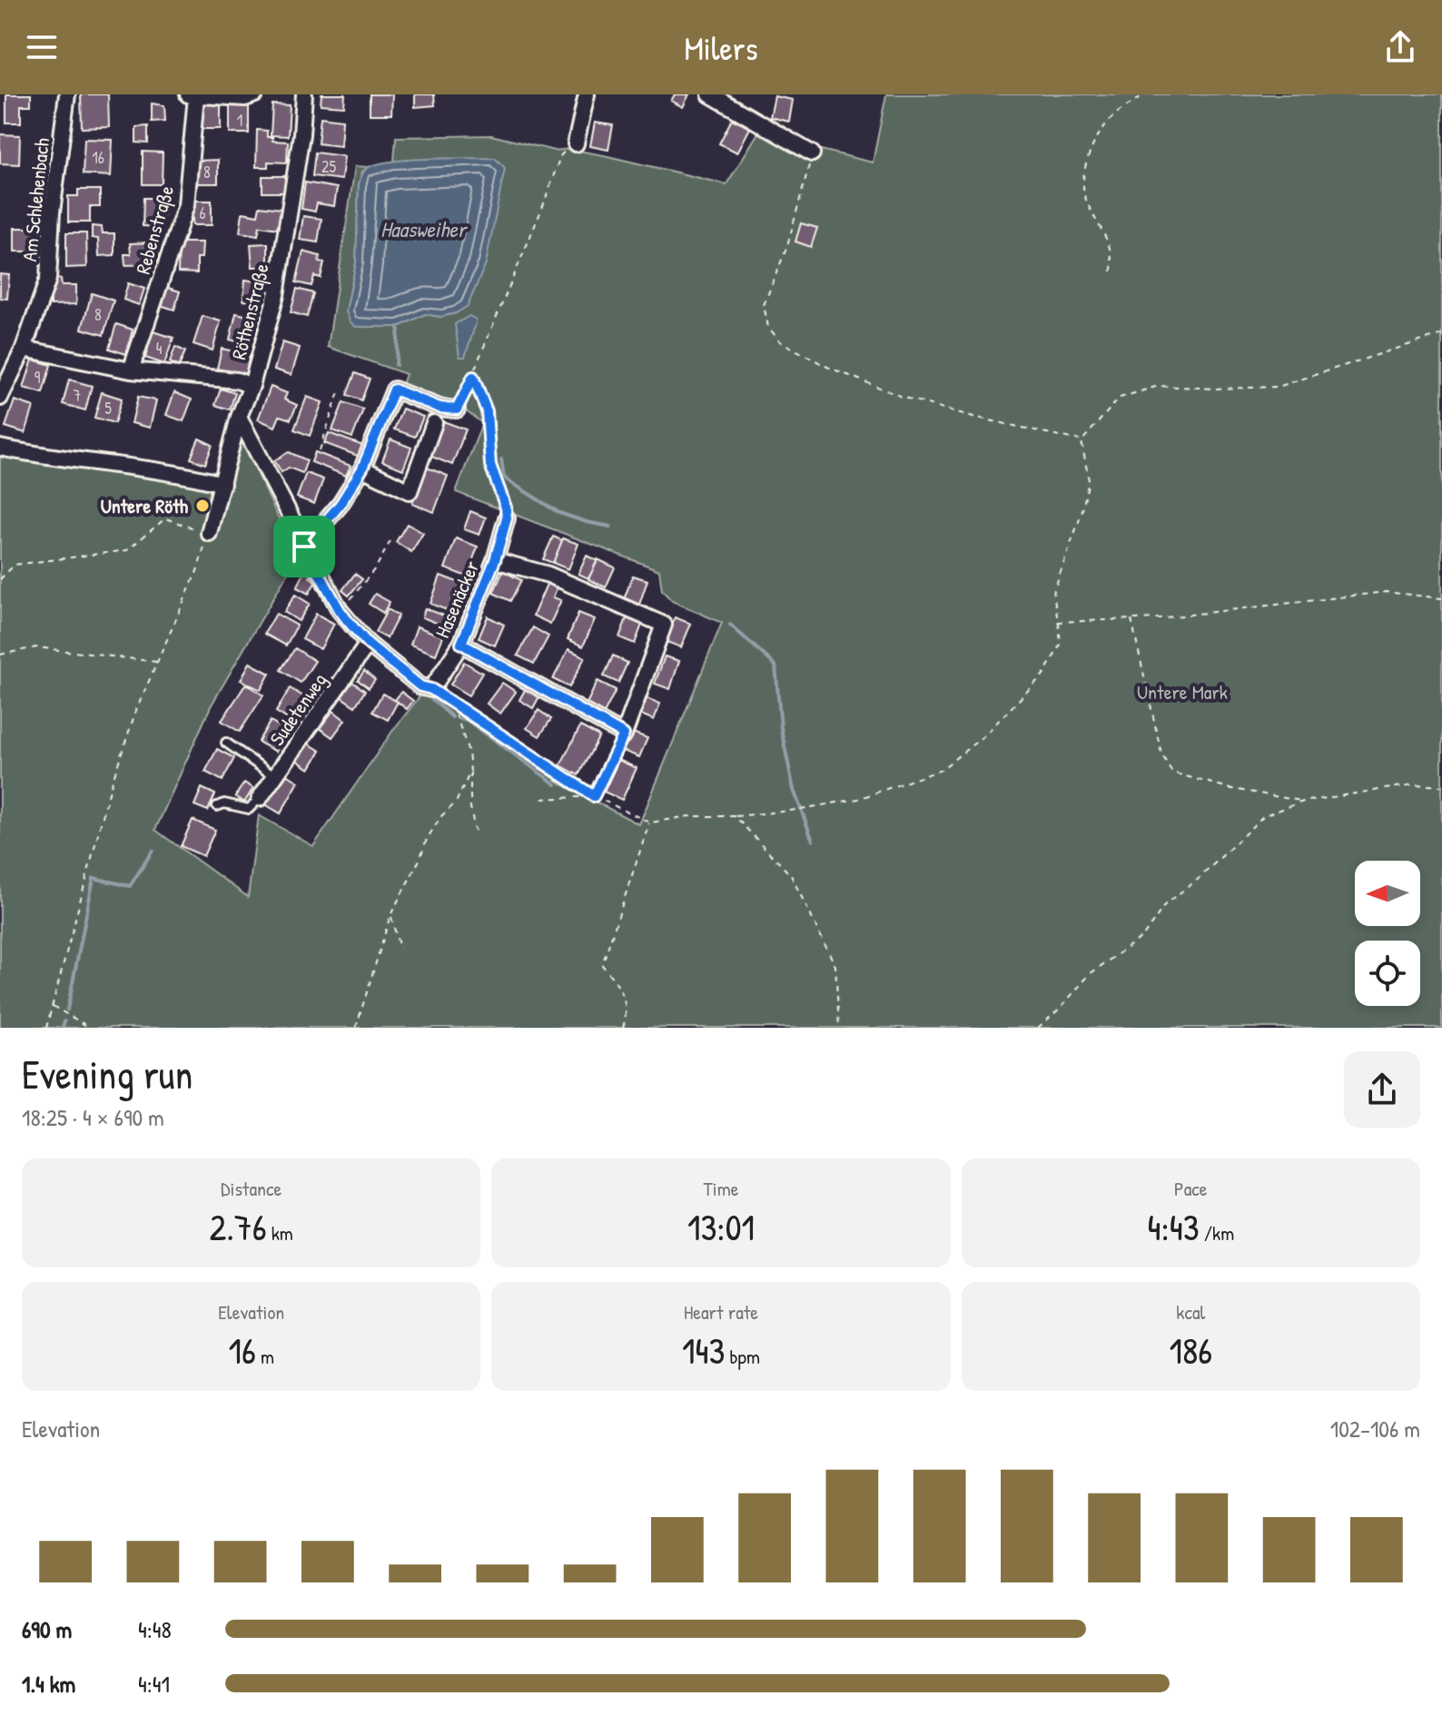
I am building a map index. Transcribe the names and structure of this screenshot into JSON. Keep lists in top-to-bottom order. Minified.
{"streets":{"street":["Am Schlehenbach","Rebenstraße","Röthenstraße","Hasenäcker","Sudetenweg"]},"water":["Haasweiher"],"parks":["Untere Mark"],"places":["Untere Röth"],"house_numbers":["1","16","25","8","6","8","4","9","7","5"],"north":"left","page":{"header":"Milers","heading":["Evening run","18:25 · 4 × 690 m"],"stats":[["Distance","2.76 km"],["Time","13:01"],["Pace","4:43 /km"],["Elevation","16 m"],["Heart rate","143 bpm"],["kcal","186"]],"chart":["Elevation","102–106 m"],"list":[{"name":"690 m","note":"4:48"},{"name":"1.4 km","note":"4:41"}]}}
